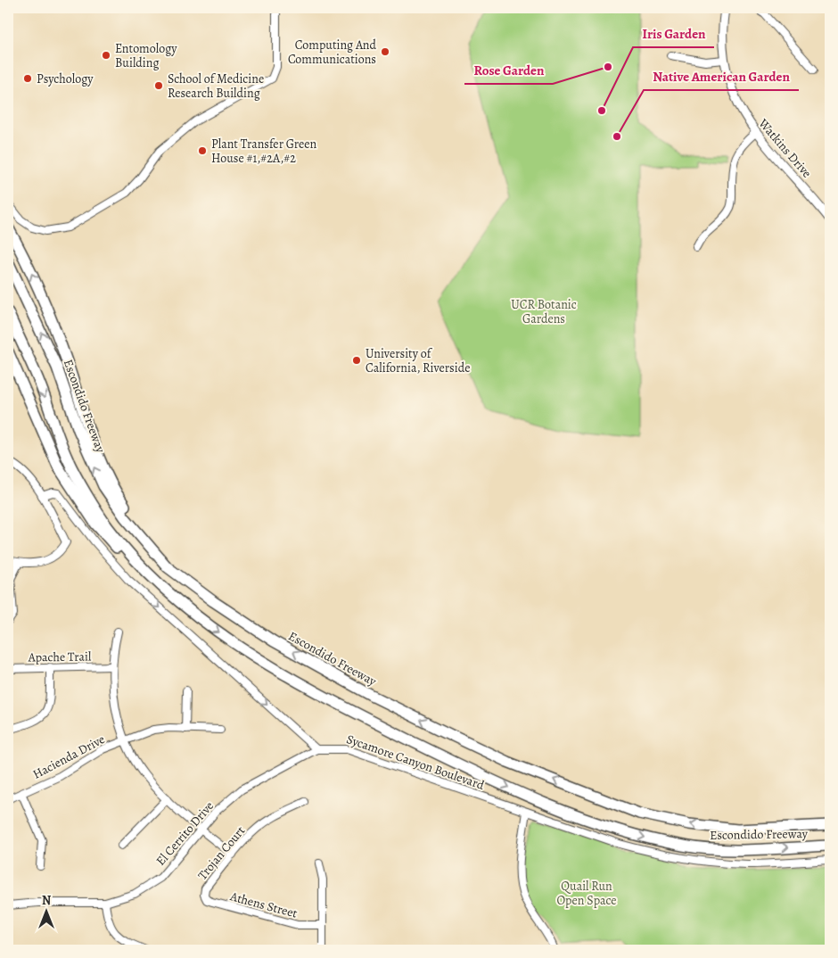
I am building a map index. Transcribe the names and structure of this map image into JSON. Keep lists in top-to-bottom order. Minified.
{"streets":{"highway":["Escondido Freeway"],"main road":["Watkins Drive"],"street":["Apache Trail","Hacienda Drive","Sycamore Canyon Boulevard","El Cerrito Drive","Trojan Court","Athens Street"]},"crossings":[["Sycamore Canyon Boulevard","El Cerrito Drive"],["Trojan Court","Athens Street"]],"parks":["UCR Botanic Gardens","Quail Run Open Space"],"places":["Computing And Communications","Entomology Building","Rose Garden","Psychology","School of Medicine Research Building","Iris Garden","Native American Garden","Plant Transfer Green House #1,#2A,#2","University of California, Riverside"],"north":"top"}
